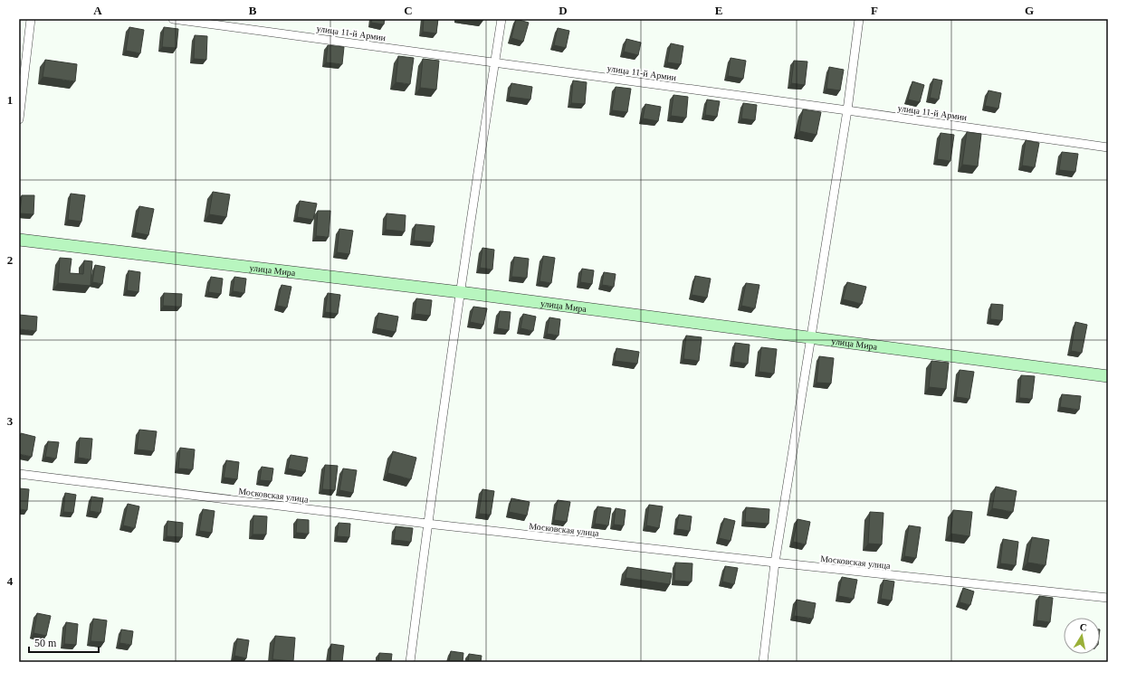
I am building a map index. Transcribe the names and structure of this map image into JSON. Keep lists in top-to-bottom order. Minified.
{"streets":{"street":["улица 11-й Армии","улица Мира","Московская улица"]},"scale_bar":"50 m","north":"top","grid":{"columns":["A","B","C","D","E","F","G"],"rows":["1","2","3","4"]}}
